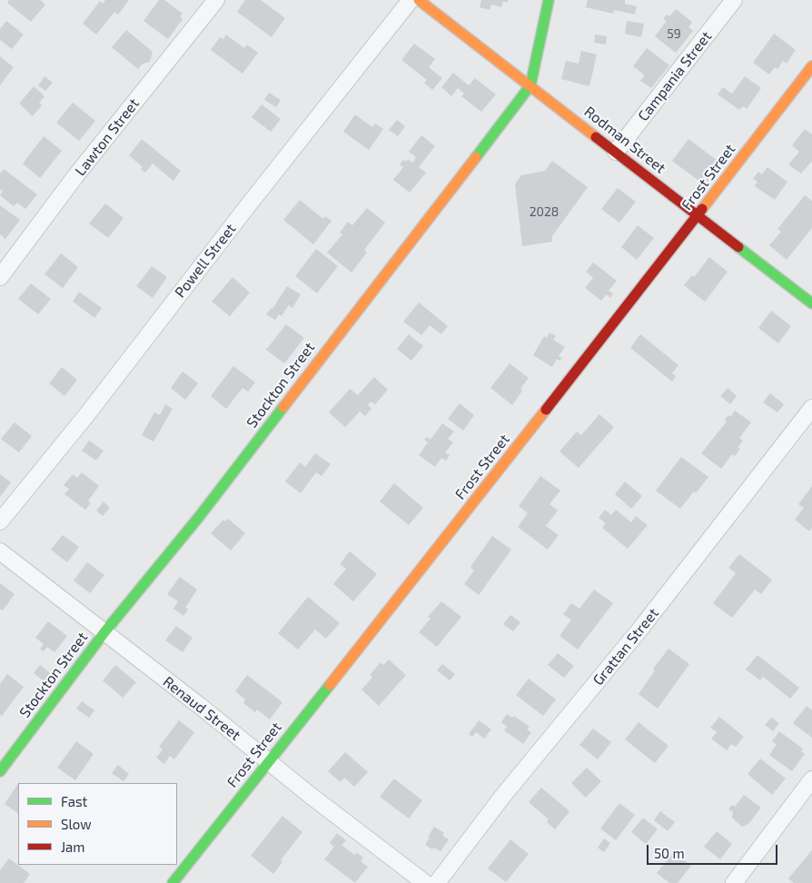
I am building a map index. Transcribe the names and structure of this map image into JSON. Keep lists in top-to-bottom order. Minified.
{"streets":{"street":["Campania Street","Lawton Street","Rodman Street","Frost Street","Powell Street","Stockton Street","Grattan Street","Renaud Street"]},"crossings":[["Campania Street","Rodman Street"],["Rodman Street","Frost Street"],["Rodman Street","Stockton Street"],["Frost Street","Renaud Street"],["Stockton Street","Renaud Street"]],"house_numbers":["59","2028"],"legend":["Fast","Slow","Jam"],"scale_bar":"50 m"}
